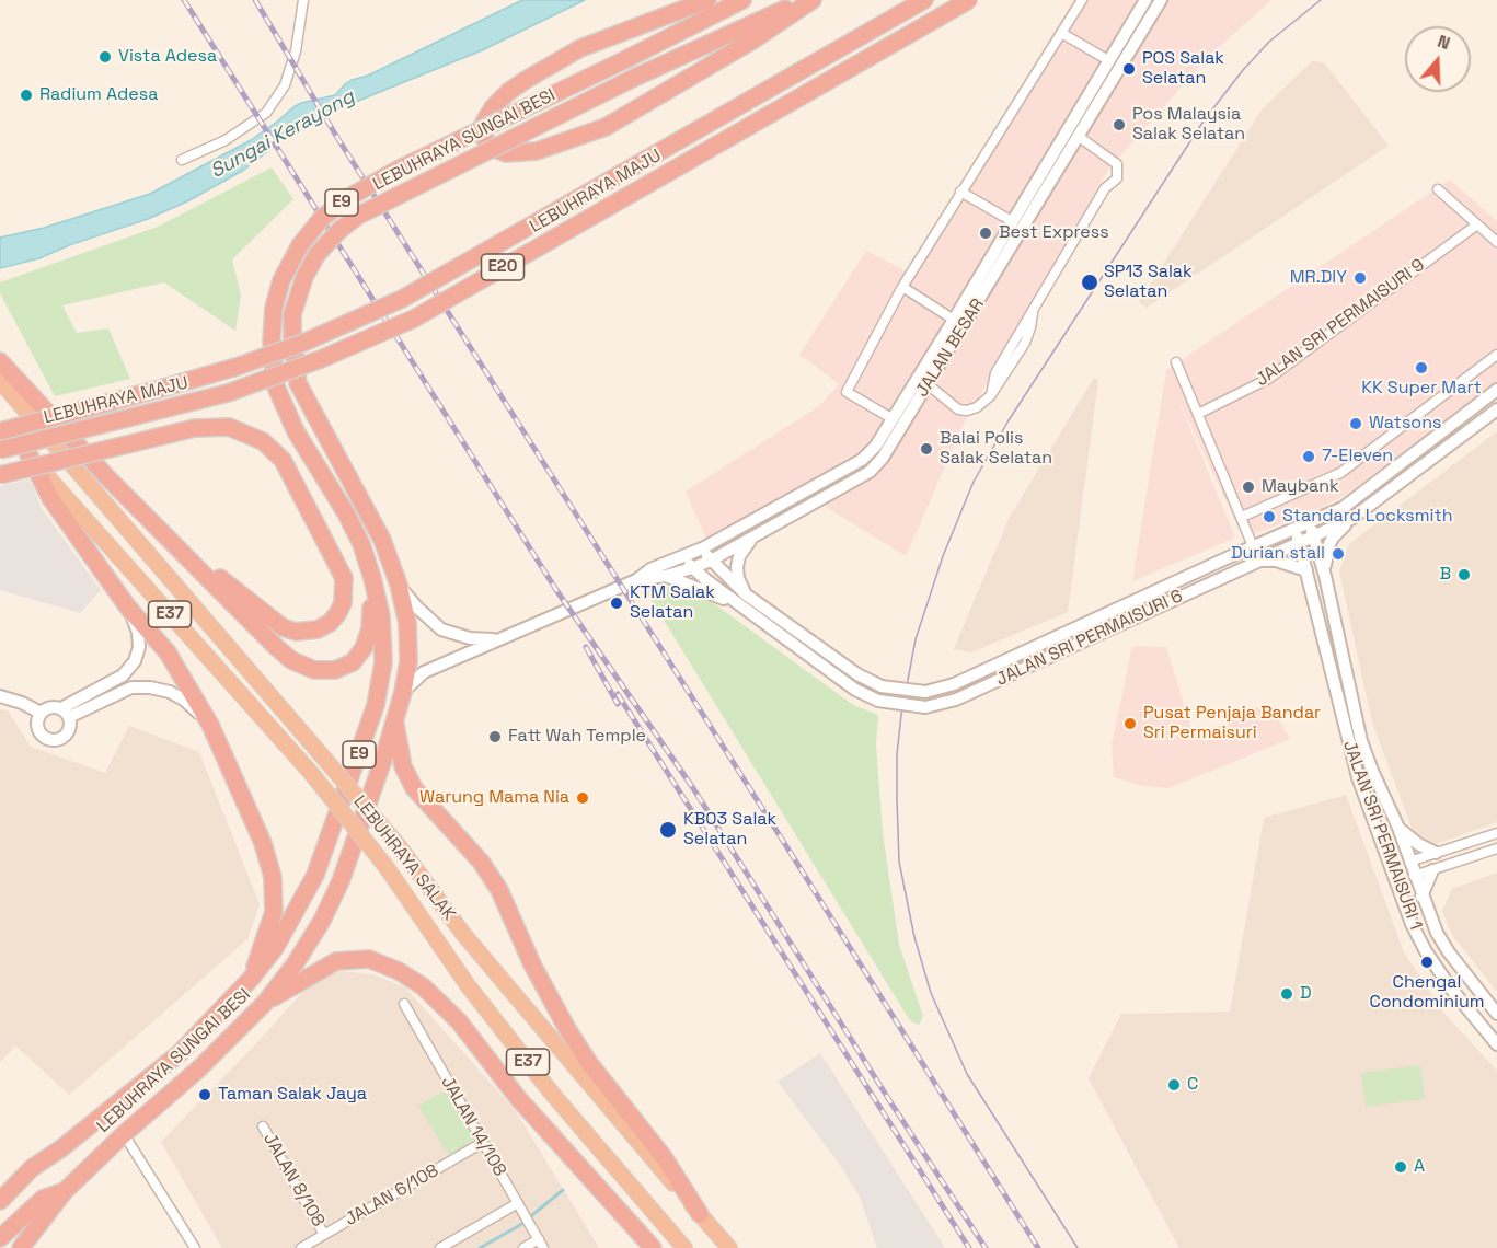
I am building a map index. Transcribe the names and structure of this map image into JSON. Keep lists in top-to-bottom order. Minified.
{"streets":{"highway":["LEBUHRAYA SUNGAI BESI","LEBUHRAYA MAJU","E9","E20","E37","LEBUHRAYA SALAK"],"street":["JALAN SRI PERMAISURI 9","JALAN BESAR","JALAN SRI PERMAISURI 6","JALAN SRI PERMAISURI 1","JALAN 14/108","JALAN 8/108","JALAN 6/108"]},"crossings":[["LEBUHRAYA SUNGAI BESI","JALAN BESAR"],["JALAN BESAR","JALAN SRI PERMAISURI 6"],["JALAN SRI PERMAISURI 6","JALAN SRI PERMAISURI 1"],["JALAN 14/108","JALAN 6/108"],["JALAN 8/108","JALAN 6/108"]],"water":["Sungai Kerayong"],"places":["Vista Adesa","POS Salak Selatan","Radium Adesa","Pos Malaysia Salak Selatan","Best Express","MR.DIY","SP13 Salak Selatan","KK Super Mart","Watsons","Balai Polis Salak Selatan","7-Eleven","Maybank","Standard Locksmith","Durian stall","B","KTM Salak Selatan","Pusat Penjaja Bandar Sri Permaisuri","Fatt Wah Temple","Warung Mama Nia","KB03 Salak Selatan","Chengal Condominium","D","C","Taman Salak Jaya","A"],"north":"top"}
